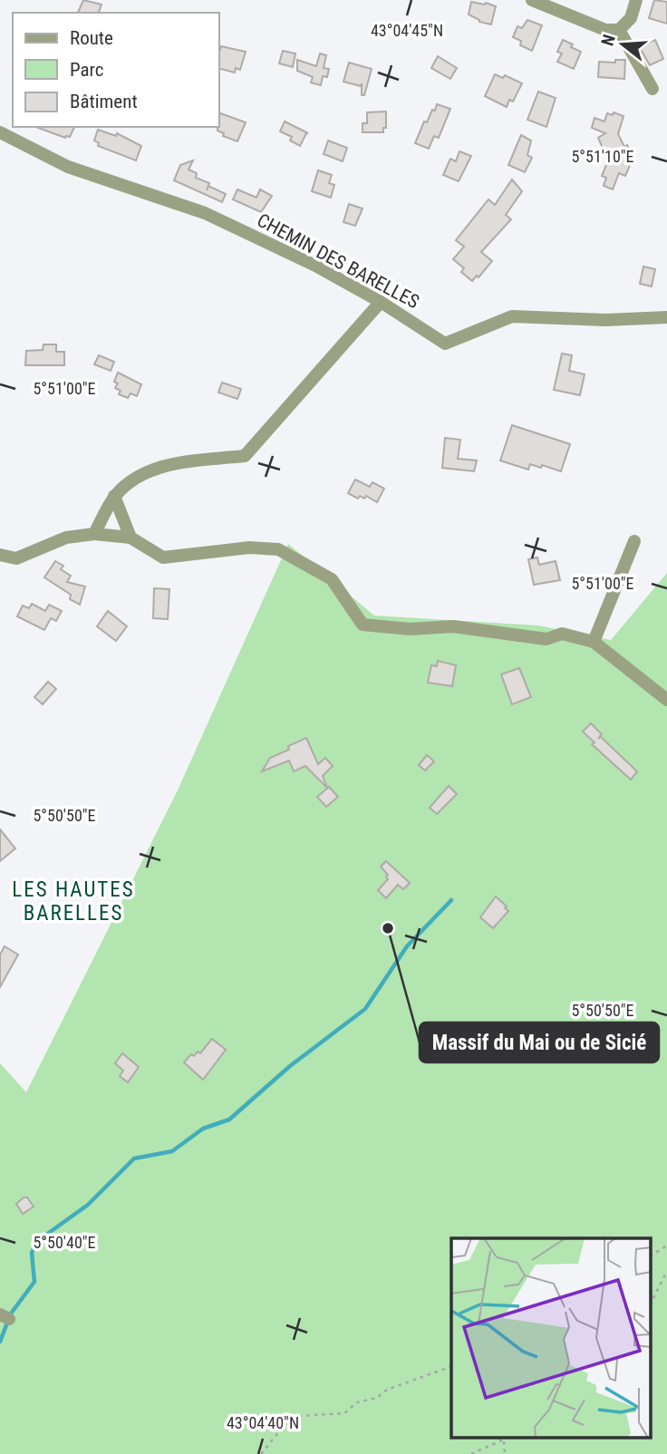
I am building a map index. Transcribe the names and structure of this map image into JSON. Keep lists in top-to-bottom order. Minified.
{"streets":{"street":["CHEMIN DES BARELLES"]},"districts":["LES HAUTES BARELLES"],"places":["Massif du Mai ou de Sicié"],"legend":["Route","Parc","Bâtiment"],"north":"left","coordinates":["43°04'45\"N","5°51'10\"E","5°51'00\"E","5°50'50\"E","5°50'40\"E","43°04'40\"N"]}
